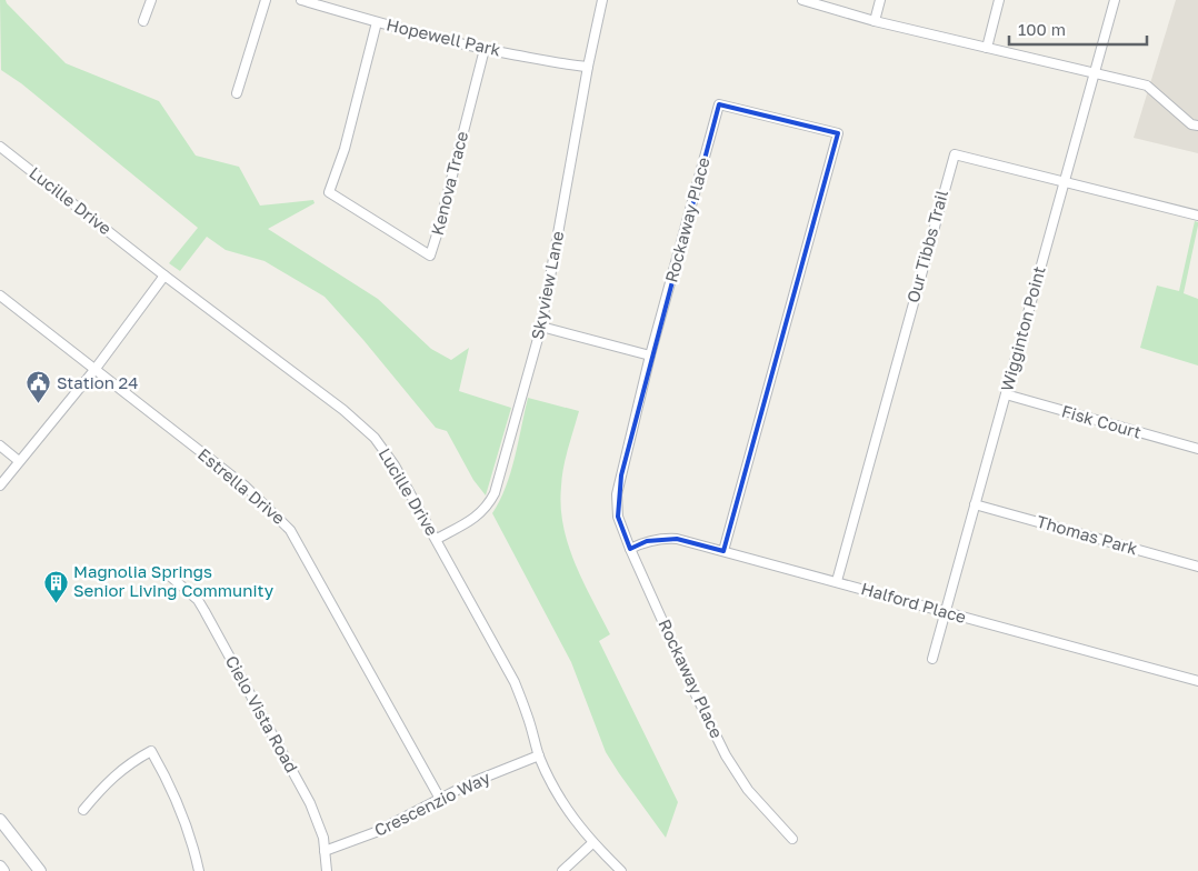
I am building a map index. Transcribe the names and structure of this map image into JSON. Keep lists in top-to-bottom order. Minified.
{"streets":{"street":["Hopewell Park","Kenova Trace","Lucille Drive","Rockaway Place","Our Tibbs Trail","Skyview Lane","Wigginton Point","Fisk Court","Estrella Drive","Thomas Park","Halford Place","Cielo Vista Road","Crescenzio Way"]},"crossings":[["Hopewell Park","Kenova Trace"],["Hopewell Park","Skyview Lane"],["Lucille Drive","Skyview Lane"],["Lucille Drive","Crescenzio Way"],["Rockaway Place","Halford Place"],["Our Tibbs Trail","Wigginton Point"],["Our Tibbs Trail","Halford Place"],["Wigginton Point","Fisk Court"],["Wigginton Point","Thomas Park"],["Wigginton Point","Halford Place"],["Estrella Drive","Crescenzio Way"],["Cielo Vista Road","Crescenzio Way"]],"places":{"public building":["Station 24"],"building":["Magnolia Springs Senior Living Community"]},"scale_bar":"100 m"}
